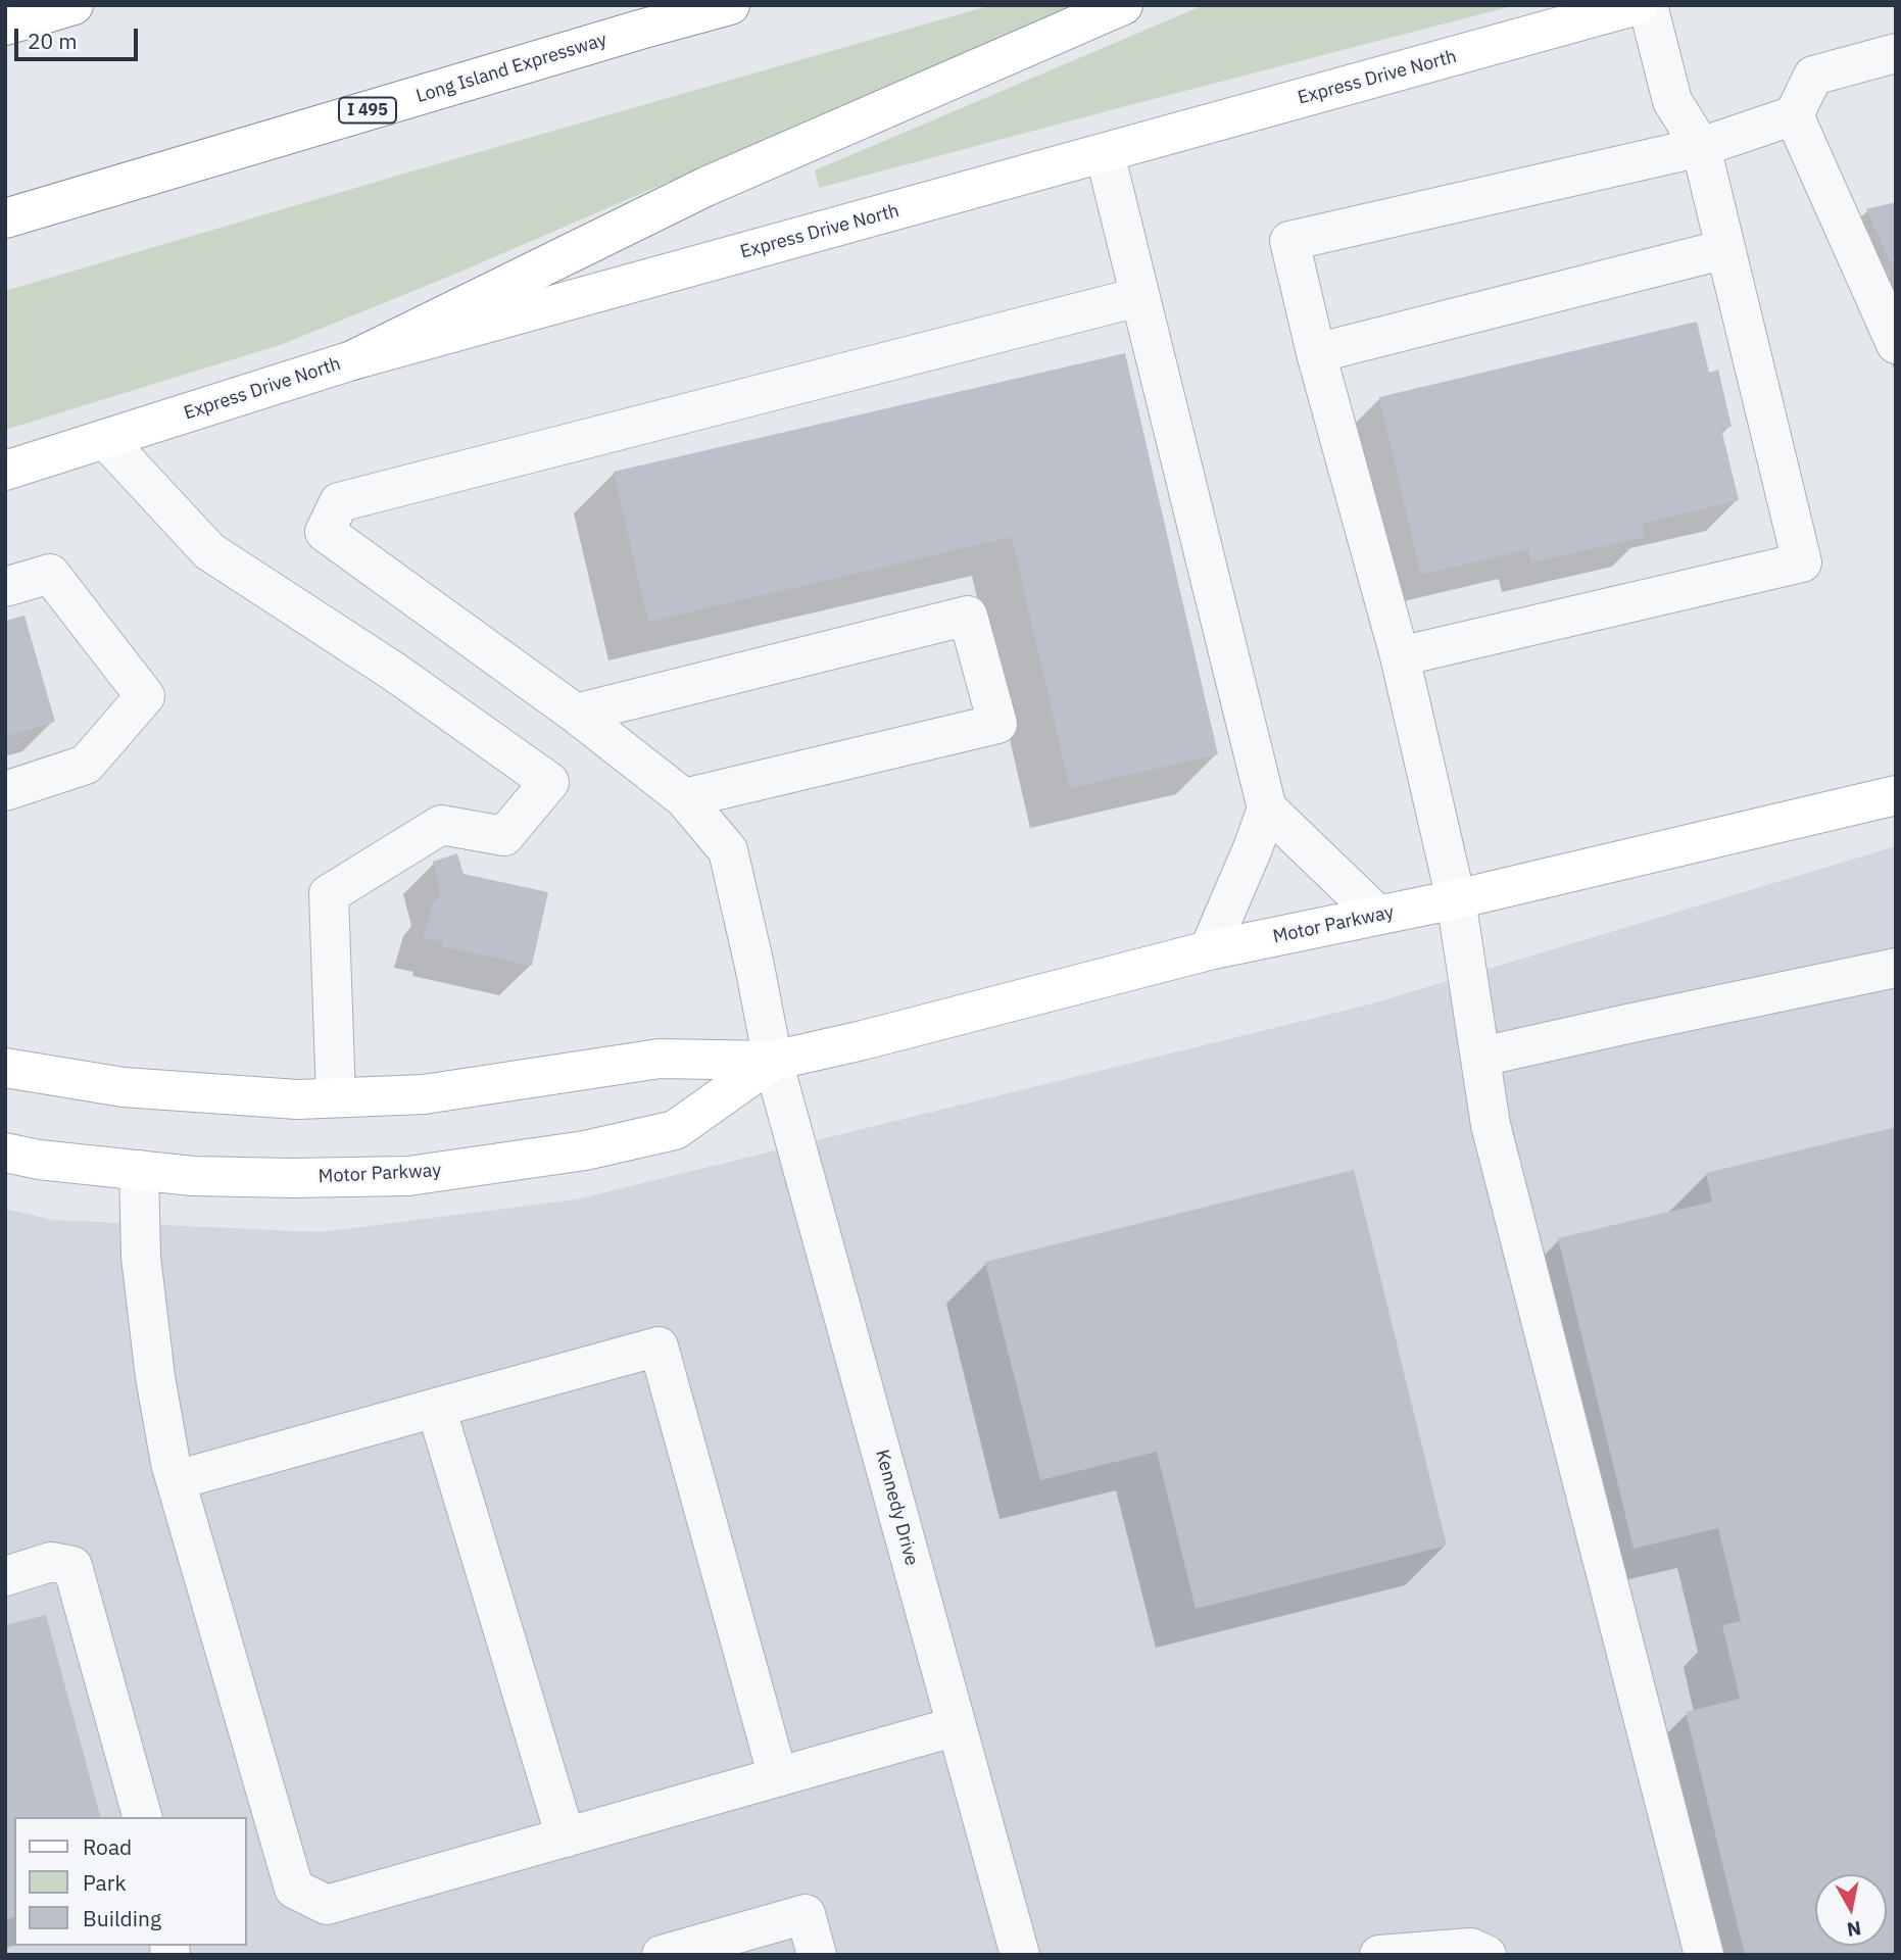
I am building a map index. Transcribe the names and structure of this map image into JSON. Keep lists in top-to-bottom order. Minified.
{"streets":{"main road":["Long Island Expressway","Express Drive North","I 495","Motor Parkway"],"street":["Kennedy Drive"]},"crossings":[["Motor Parkway","Kennedy Drive"]],"legend":["Road","Park","Building"],"scale_bar":"20 m","north":"bottom"}
